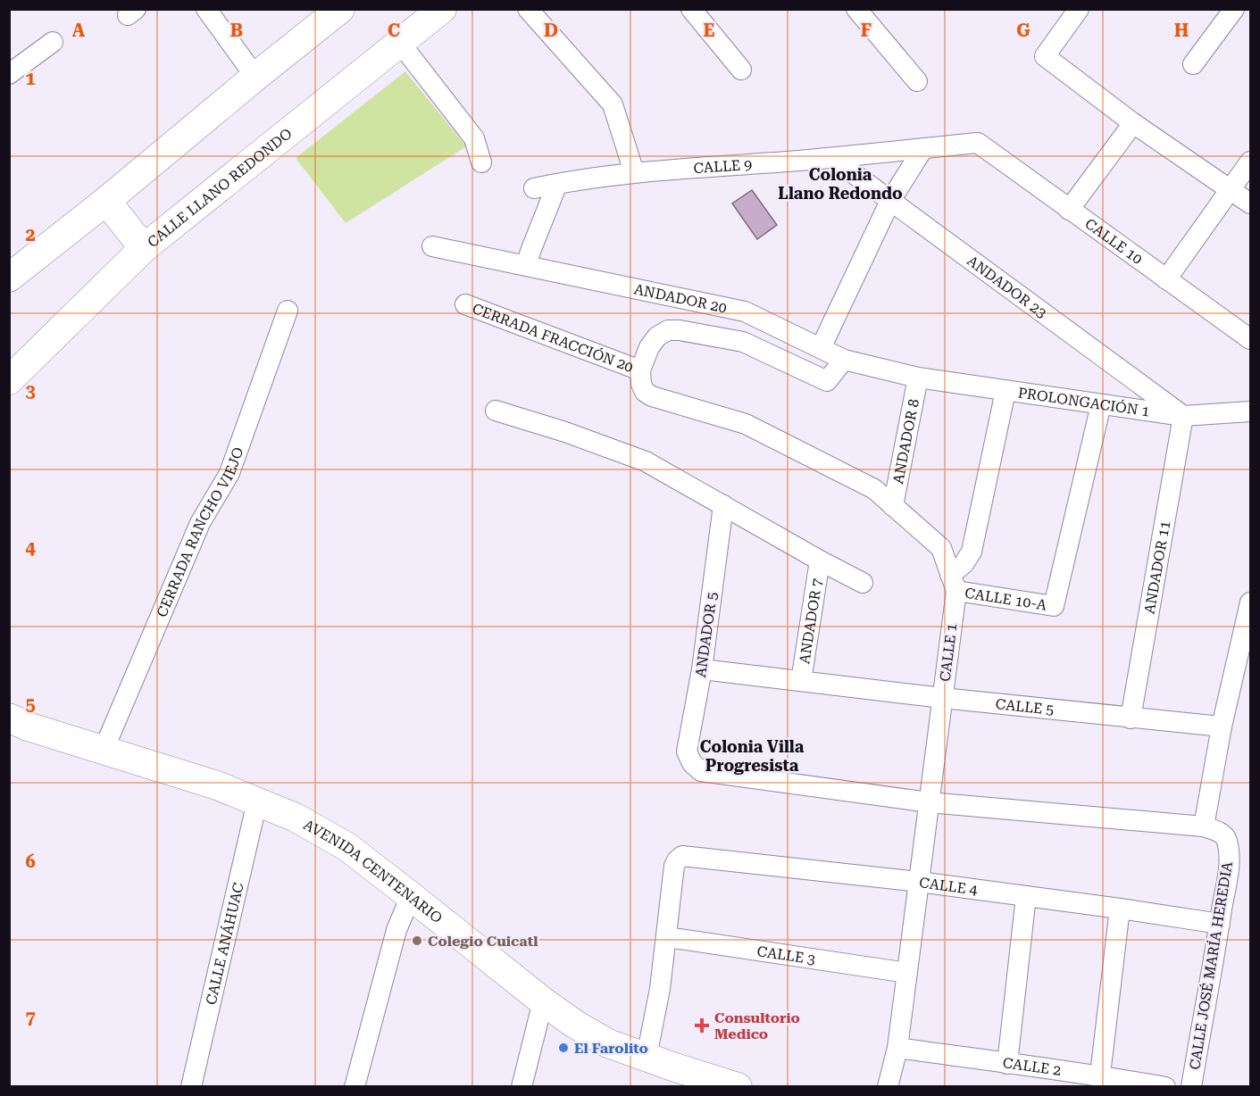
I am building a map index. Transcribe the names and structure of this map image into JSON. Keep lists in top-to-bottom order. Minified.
{"streets":{"street":["CALLE 9","CALLE LLANO REDONDO","CALLE 10","ANDADOR 23","ANDADOR 20","CERRADA FRACCIÓN 20","PROLONGACIÓN 1","ANDADOR 8","CERRADA RANCHO VIEJO","ANDADOR 11","CALLE 10-A","ANDADOR 7","ANDADOR 5","CALLE 1","CALLE 5","AVENIDA CENTENARIO","CALLE 4","CALLE ANÁHUAC","CALLE 3","CALLE JOSÉ MARÍA HEREDIA","CALLE 2"]},"crossings":[["CALLE 9","CALLE 10"],["CALLE 9","ANDADOR 23"],["ANDADOR 23","PROLONGACIÓN 1"],["ANDADOR 23","ANDADOR 11"],["ANDADOR 20","PROLONGACIÓN 1"],["ANDADOR 20","ANDADOR 8"],["CERRADA FRACCIÓN 20","CALLE 1"],["PROLONGACIÓN 1","ANDADOR 8"],["PROLONGACIÓN 1","ANDADOR 11"],["PROLONGACIÓN 1","CALLE 10-A"],["ANDADOR 8","CALLE 1"],["CERRADA RANCHO VIEJO","AVENIDA CENTENARIO"],["ANDADOR 11","CALLE 5"],["CALLE 10-A","CALLE 1"],["ANDADOR 7","CALLE 5"],["ANDADOR 5","CALLE 1"],["ANDADOR 5","CALLE 5"],["CALLE 1","CALLE 5"],["CALLE 1","CALLE 4"],["CALLE 1","CALLE 3"],["CALLE 1","CALLE 2"],["AVENIDA CENTENARIO","CALLE ANÁHUAC"],["CALLE 4","CALLE 3"],["CALLE 4","CALLE JOSÉ MARÍA HEREDIA"]],"districts":["Colonia Llano Redondo","Colonia Villa Progresista"],"places":{"other":["Colegio Cuicatl","El Farolito"],"health":["Consultorio Medico"]},"grid":{"columns":["A","B","C","D","E","F","G","H"],"rows":["1","2","3","4","5","6","7"]}}
